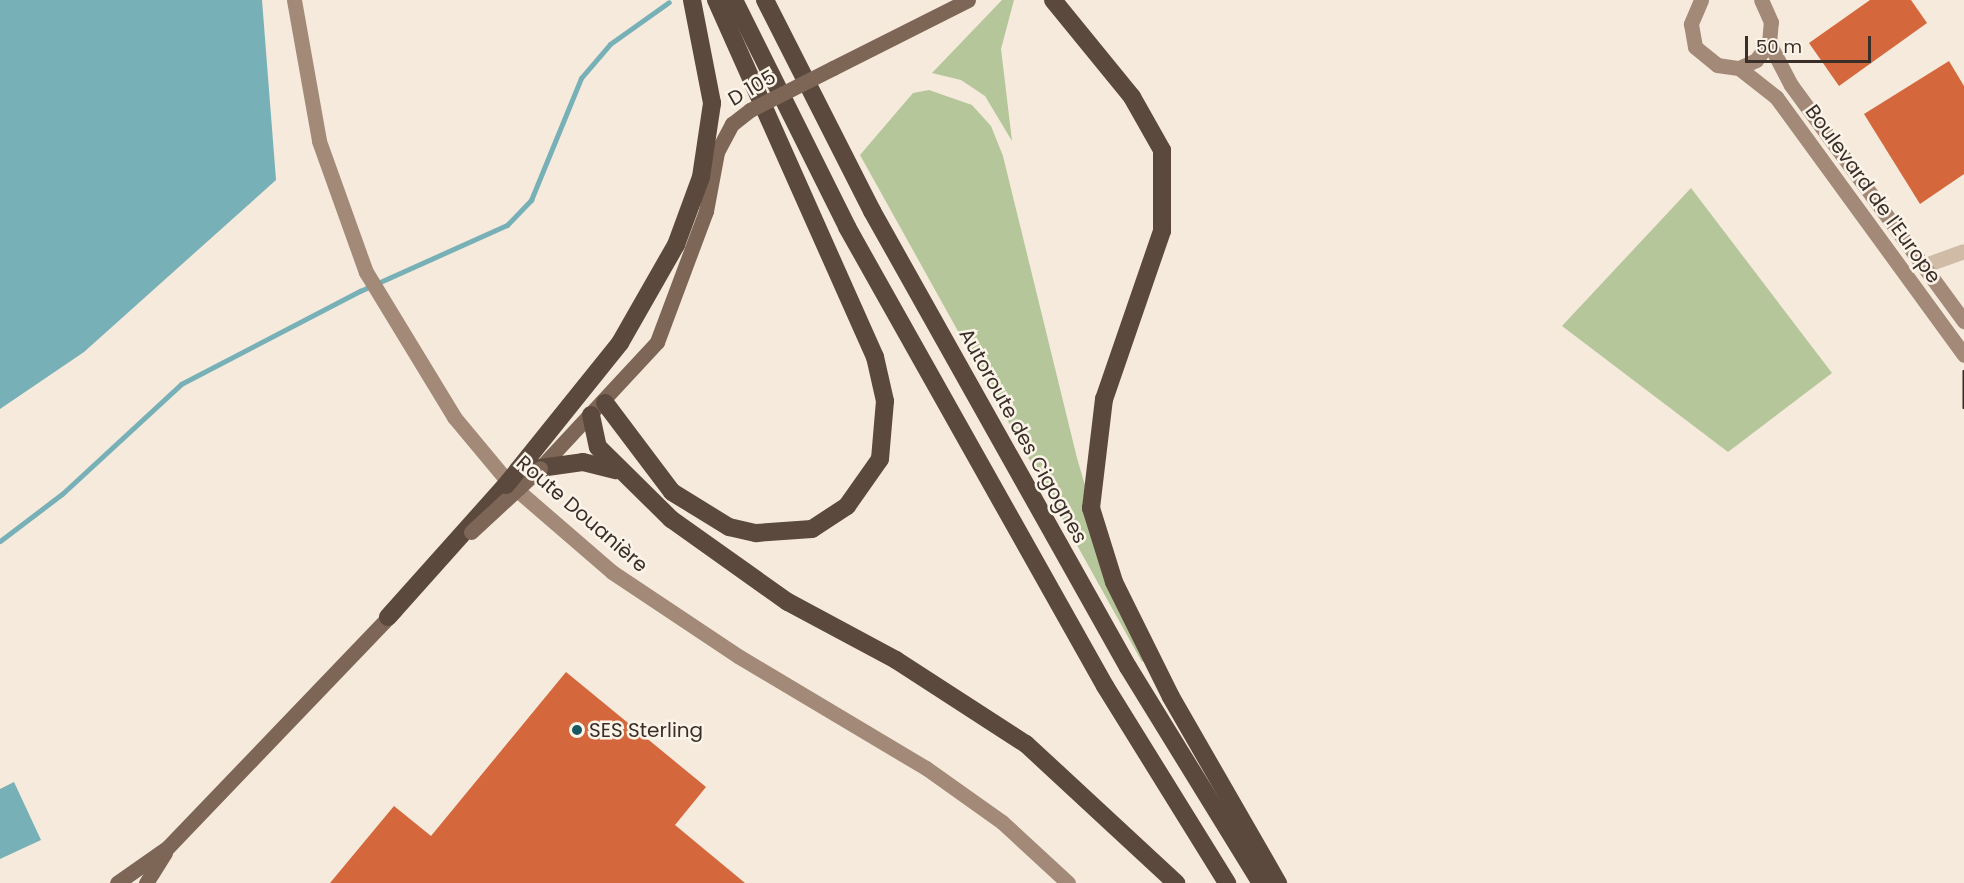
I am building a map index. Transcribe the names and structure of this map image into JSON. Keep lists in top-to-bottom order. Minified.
{"streets":{"highway":["Autoroute des Cigognes"],"main road":["D 105","Boulevard de l'Europe","Route Douanière"]},"places":["SES Sterling"],"scale_bar":"50 m"}
